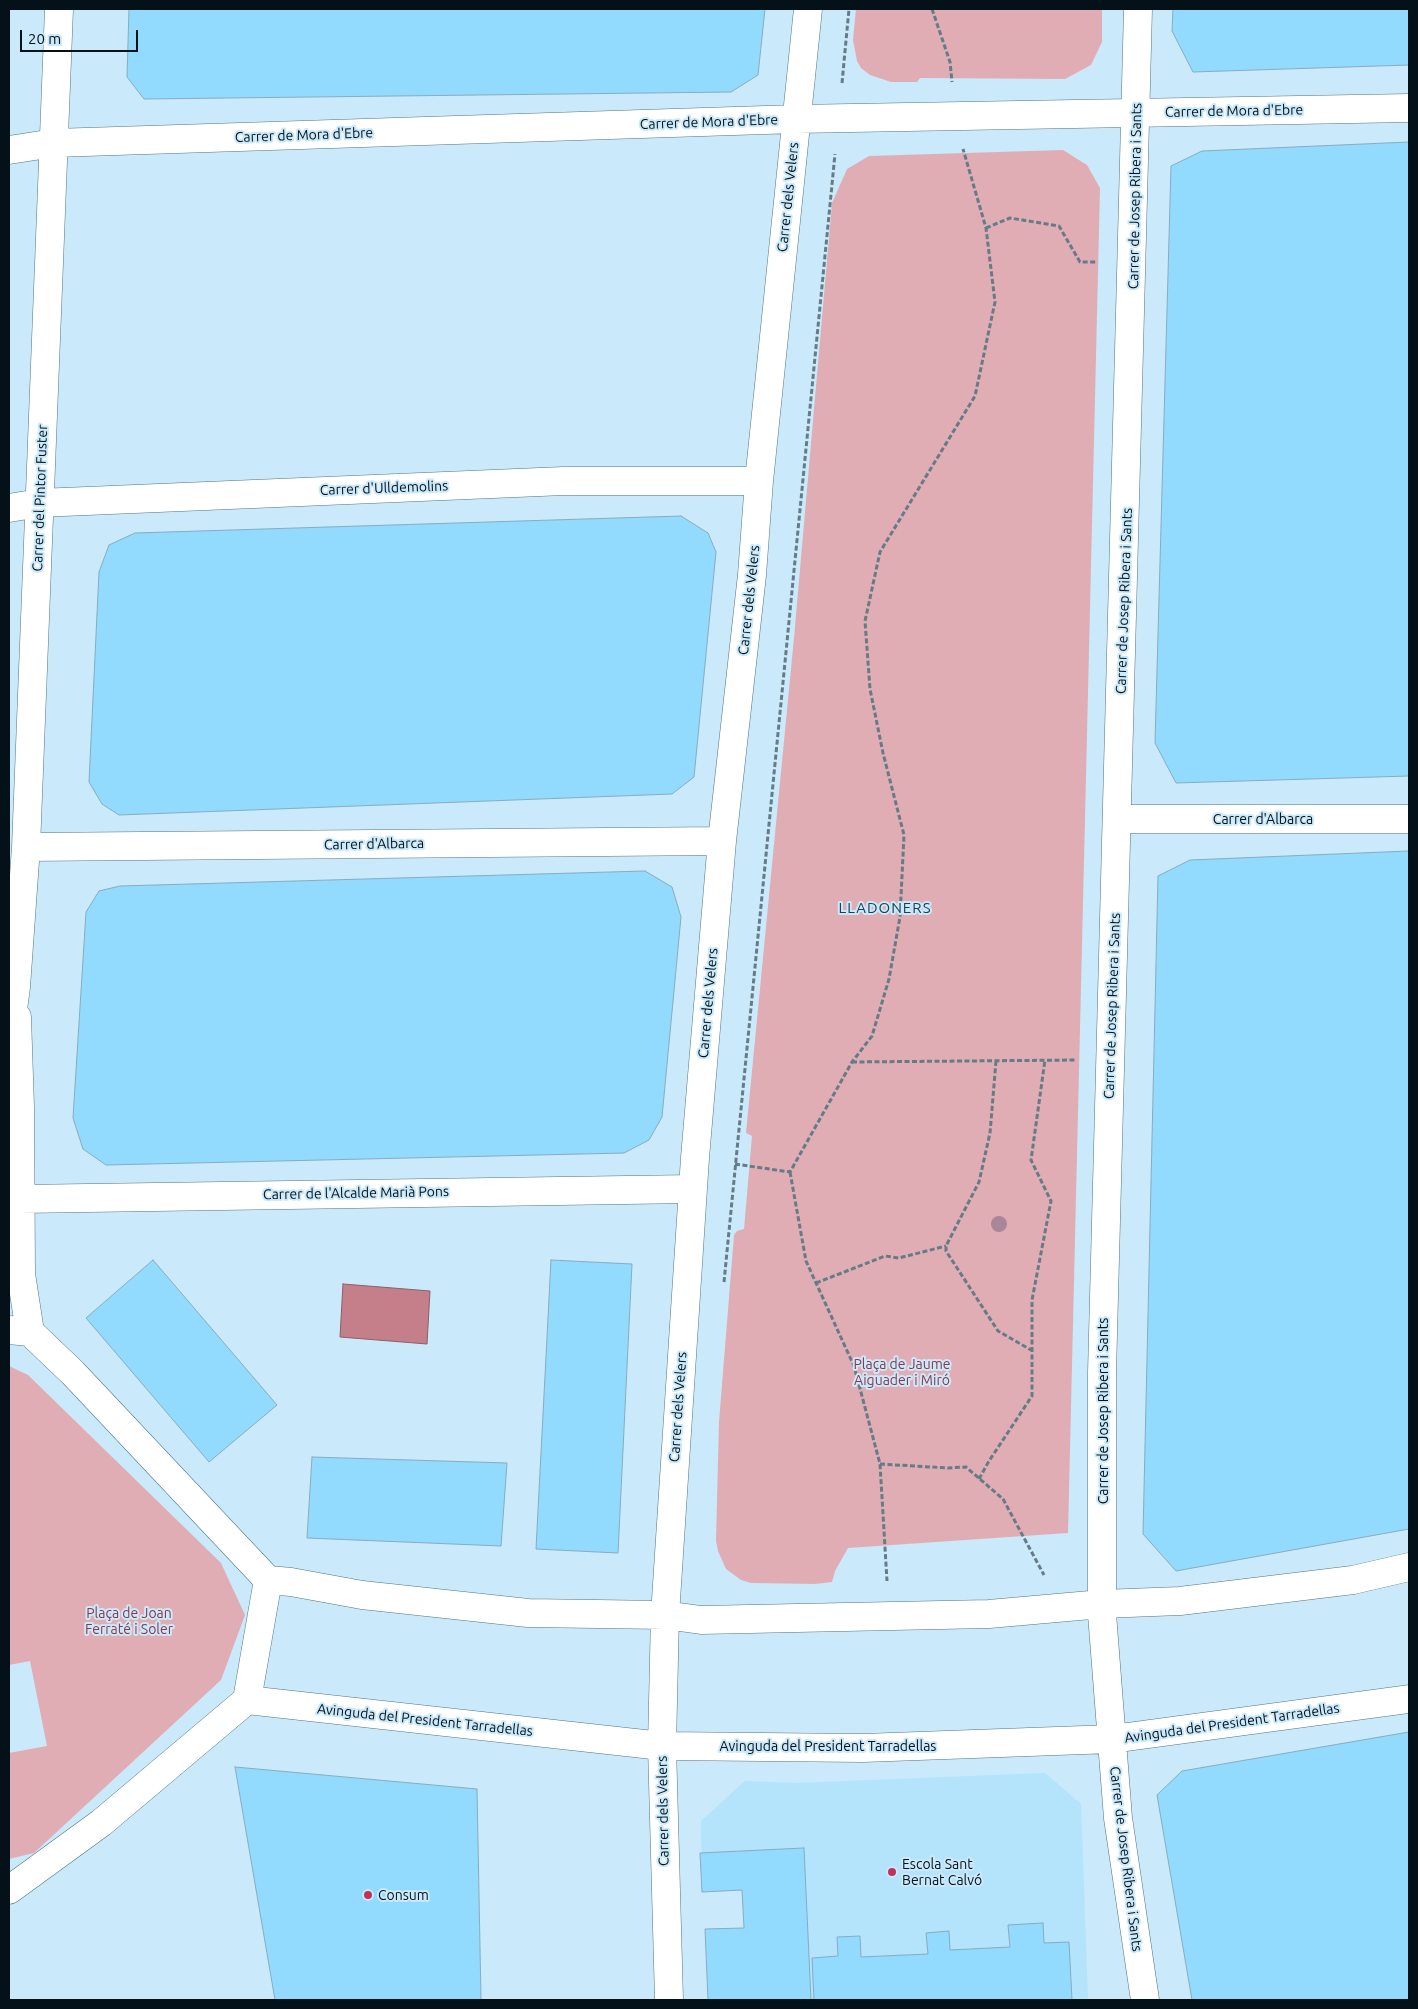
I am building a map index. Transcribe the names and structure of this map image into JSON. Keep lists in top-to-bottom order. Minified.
{"streets":{"street":["Carrer de Mora d'Ebre","Carrer de Josep Ribera i Sants","Carrer dels Velers","Carrer d'Ulldemolins","Carrer del Pintor Fuster","Carrer d'Albarca","Carrer de l'Alcalde Marià Pons","Avinguda del President Tarradellas"]},"crossings":[["Carrer de Mora d'Ebre","Carrer de Josep Ribera i Sants"],["Carrer de Mora d'Ebre","Carrer dels Velers"],["Carrer de Mora d'Ebre","Carrer del Pintor Fuster"],["Carrer de Josep Ribera i Sants","Carrer d'Albarca"],["Carrer de Josep Ribera i Sants","Avinguda del President Tarradellas"],["Carrer dels Velers","Carrer d'Ulldemolins"],["Carrer dels Velers","Carrer d'Albarca"],["Carrer dels Velers","Carrer de l'Alcalde Marià Pons"],["Carrer dels Velers","Avinguda del President Tarradellas"],["Carrer d'Ulldemolins","Carrer del Pintor Fuster"],["Carrer del Pintor Fuster","Carrer d'Albarca"],["Carrer del Pintor Fuster","Carrer de l'Alcalde Marià Pons"]],"districts":["LLADONERS"],"parks":["Plaça de Jaume Aiguader i Miró","Plaça de Joan Ferraté i Soler"],"places":["Escola Sant Bernat Calvó","Consum"],"scale_bar":"20 m"}
